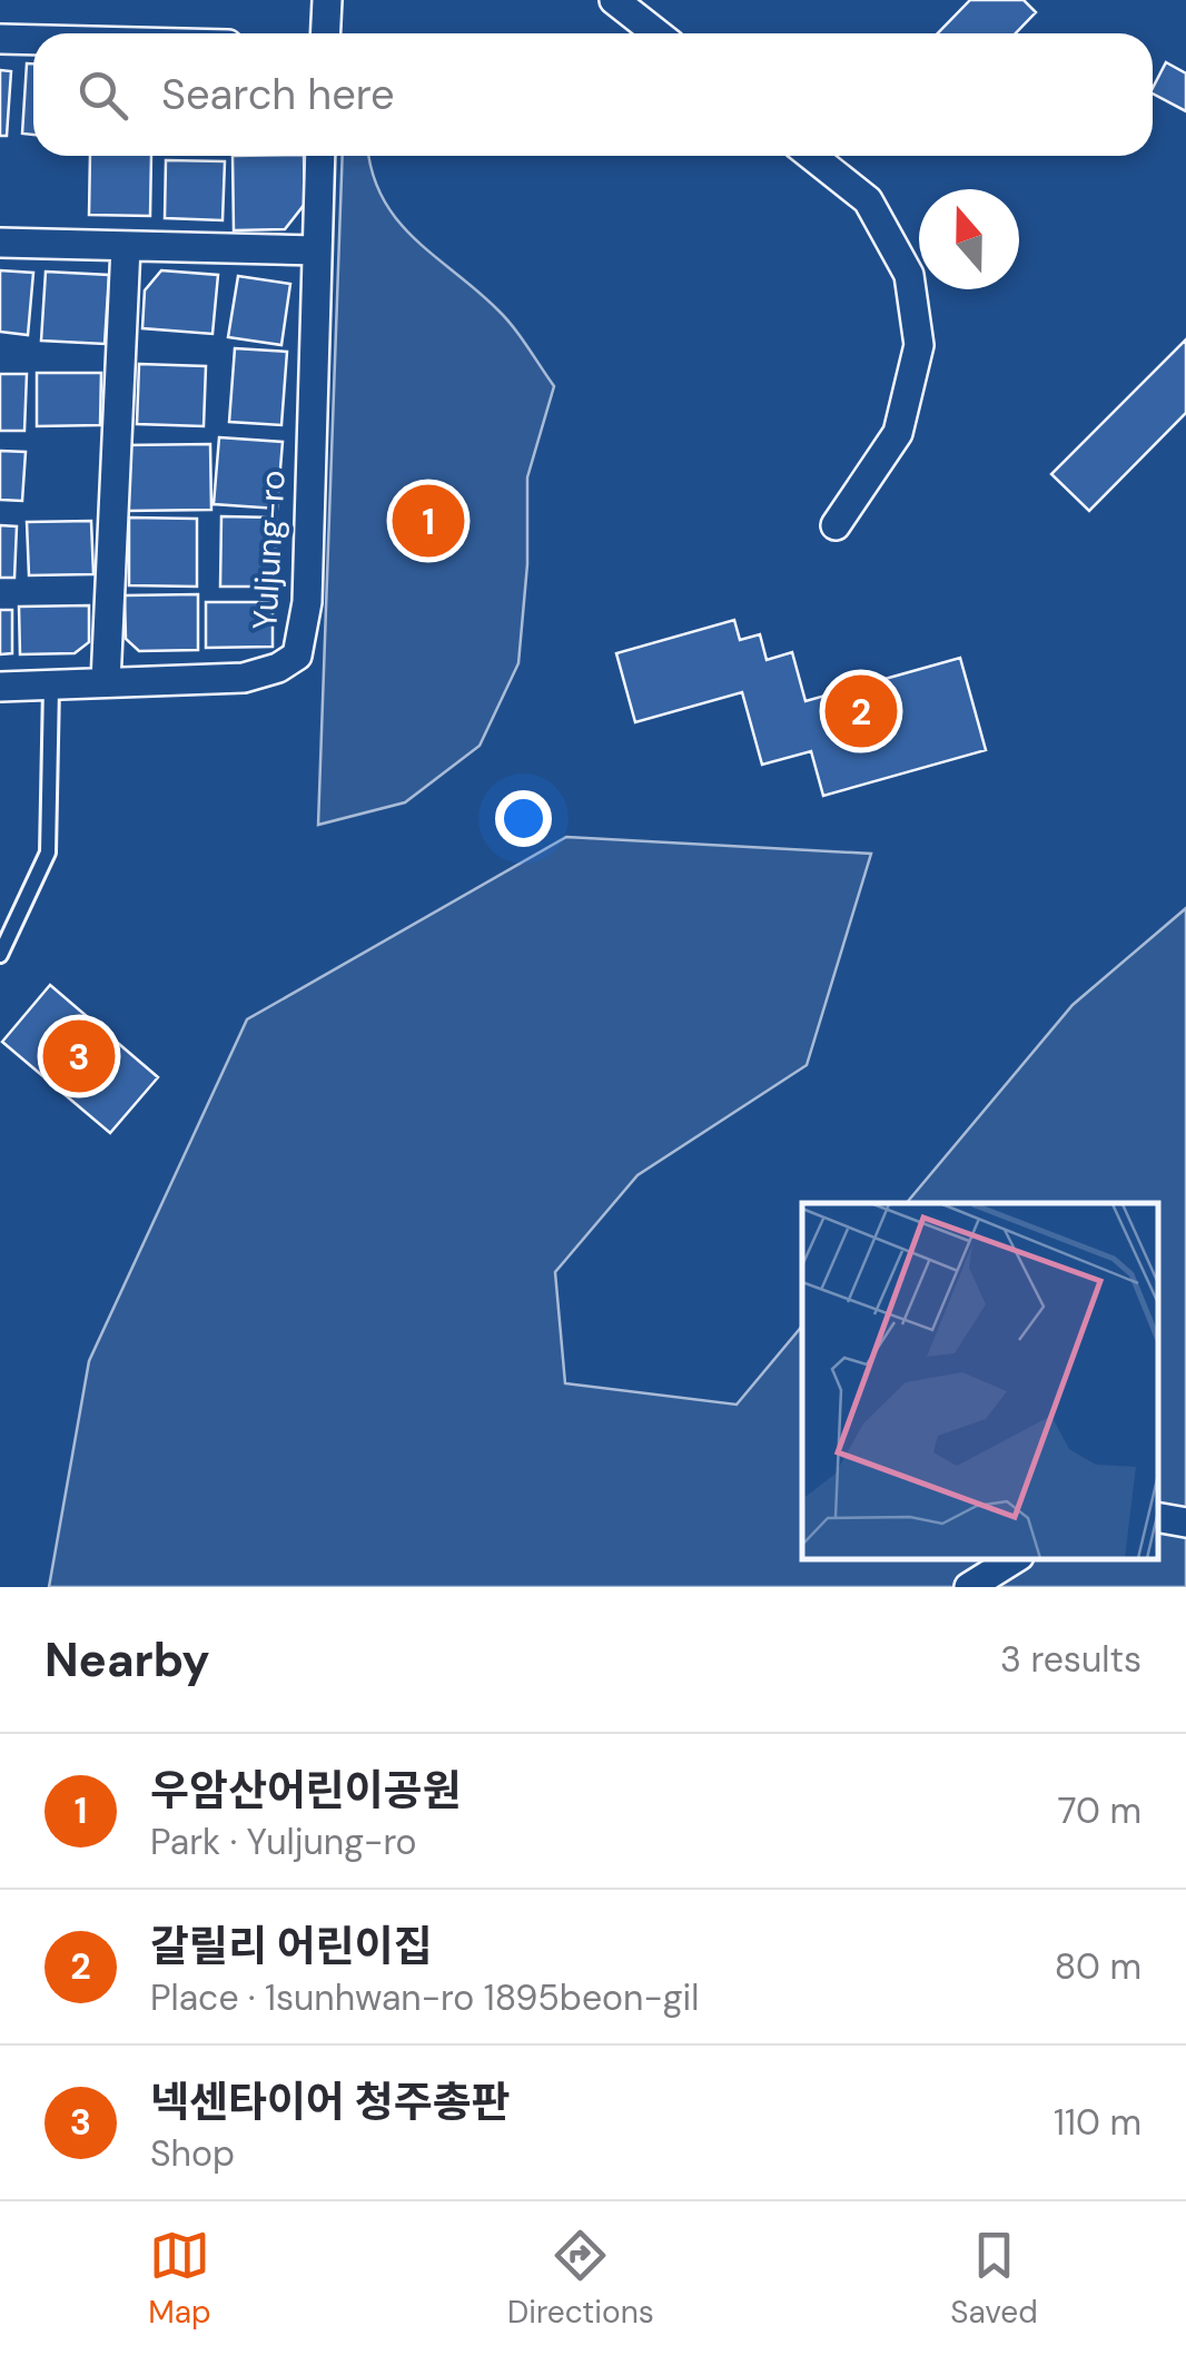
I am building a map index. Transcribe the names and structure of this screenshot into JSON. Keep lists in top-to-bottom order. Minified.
{"streets":{"street":["Yuljung-ro"]},"north":"top","page":{"search":"Search here","pins":["1","2","3"],"heading":["Nearby","3 results"],"list":[{"mark":"1","name":"우암산어린이공원","note":"Park · Yuljung-ro","value":"70 m"},{"mark":"2","name":"갈릴리 어린이집","note":"Place · 1sunhwan-ro 1895beon-gil","value":"80 m"},{"mark":"3","name":"넥센타이어 청주총판","note":"Shop","value":"110 m"}],"nav":["Map","Directions","Saved"]}}
